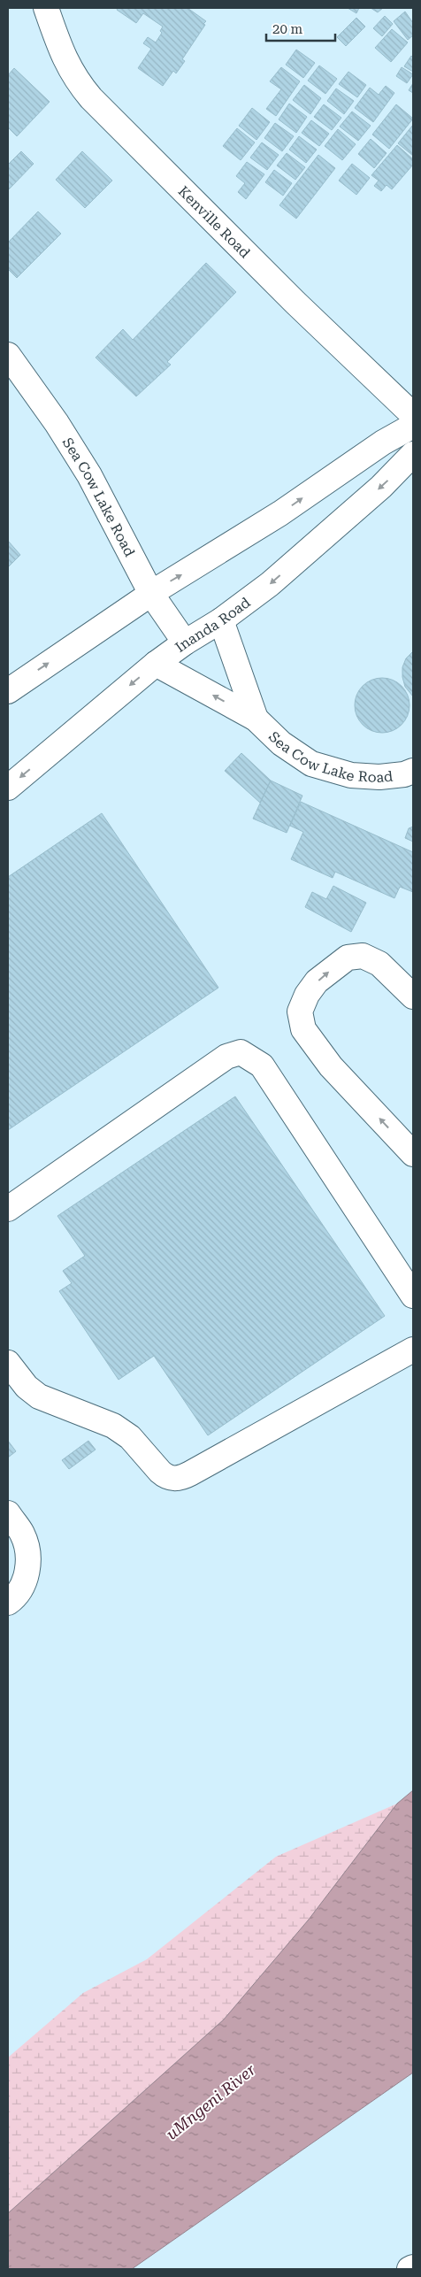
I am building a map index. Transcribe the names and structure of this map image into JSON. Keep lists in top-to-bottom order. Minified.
{"streets":{"street":["Kenville Road","Sea Cow Lake Road","Inanda Road"]},"crossings":[["Sea Cow Lake Road","Inanda Road"]],"water":["uMngeni River"],"scale_bar":"20 m"}
